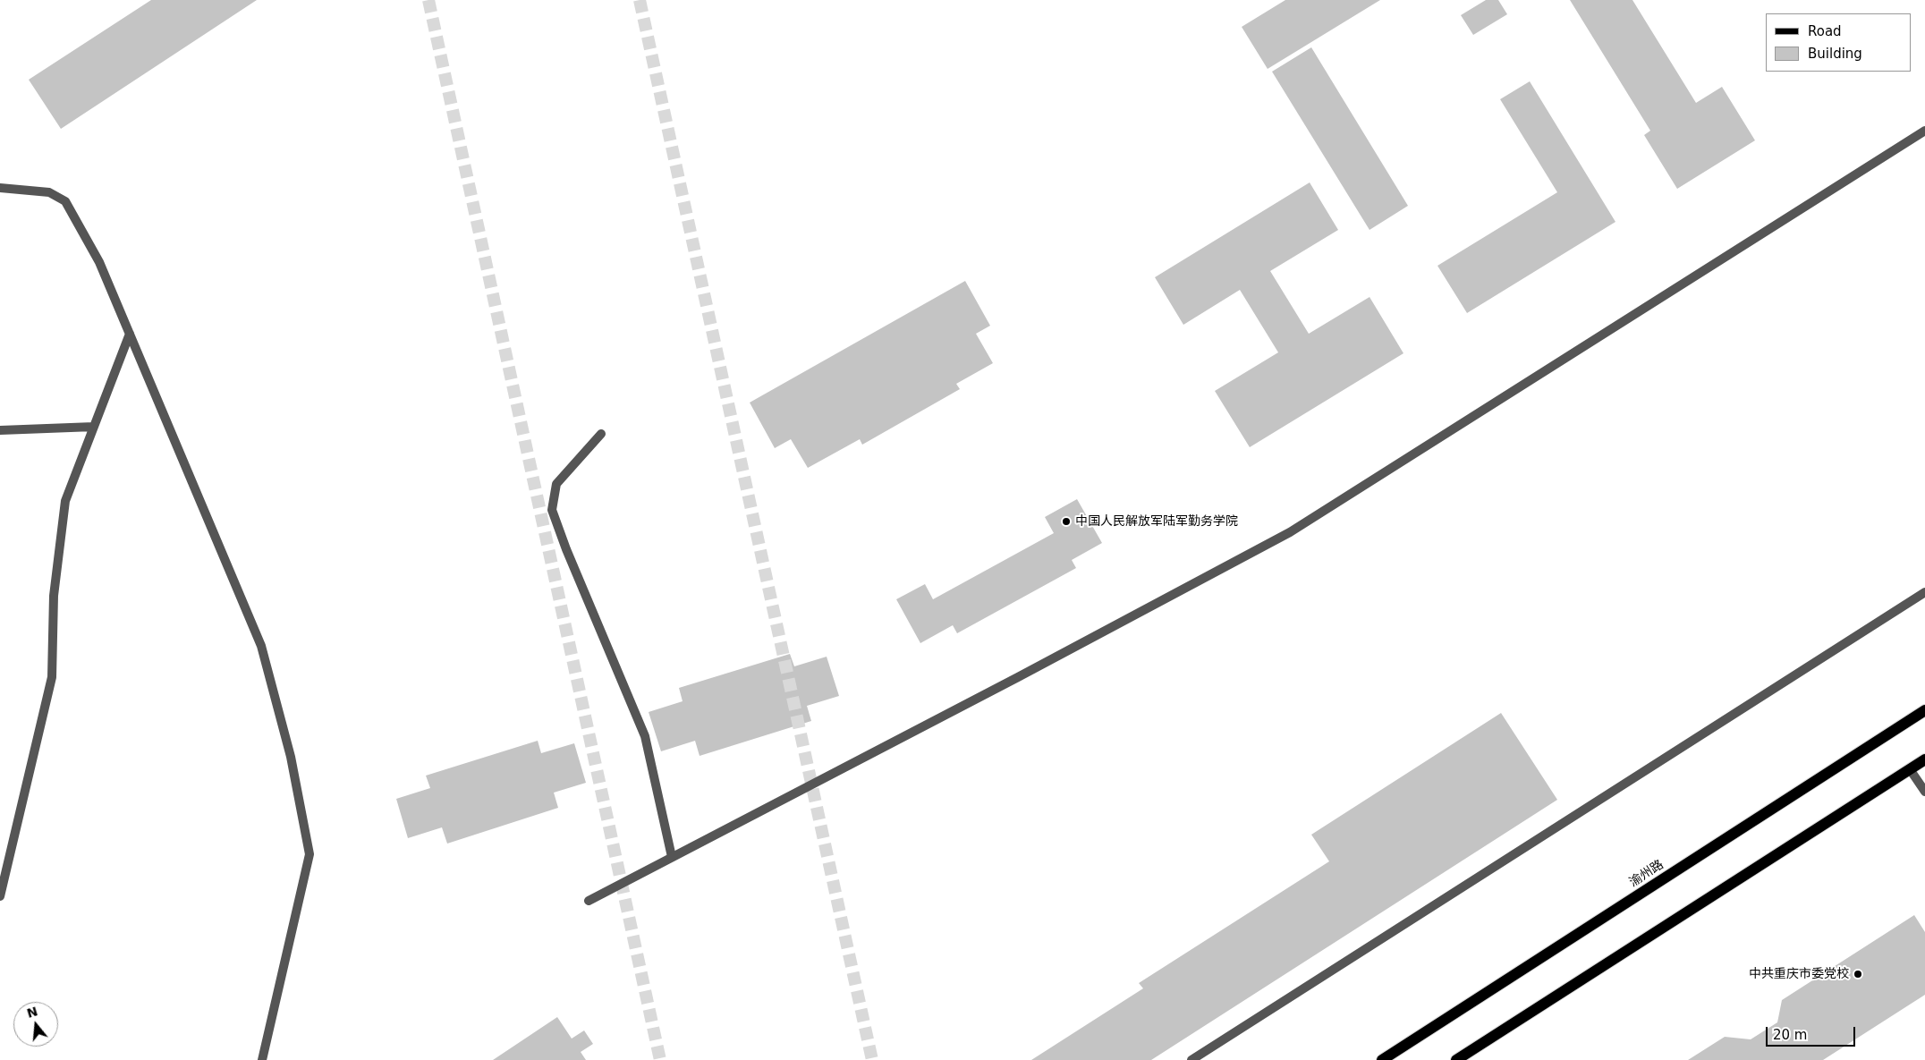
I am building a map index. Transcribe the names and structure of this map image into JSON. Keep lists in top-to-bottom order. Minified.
{"streets":{"main road":["渝州路"]},"places":["中国人民解放军陆军勤务学院","中共重庆市委党校"],"legend":["Road","Building"],"scale_bar":"20 m","north":"top"}
